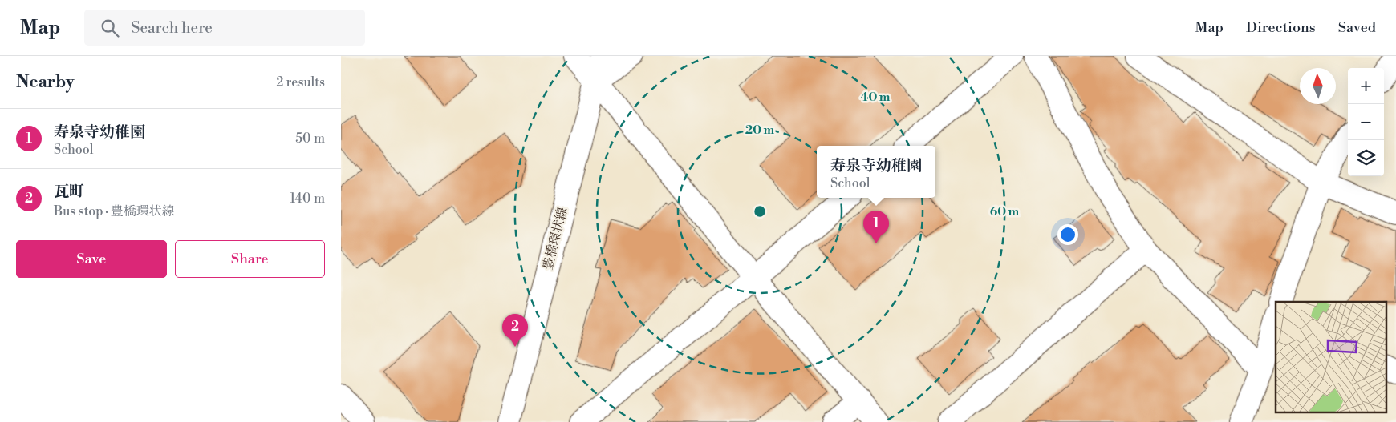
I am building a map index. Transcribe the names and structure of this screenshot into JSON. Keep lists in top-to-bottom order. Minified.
{"streets":{"main road":["豊橋環状線"]},"north":"top","page":{"header":"Map","search":"Search here","nav":["Map","Directions","Saved"],"heading":["Nearby","2 results"],"map_buttons":["+","−"],"list":[{"mark":"1","name":"寿泉寺幼稚園","note":"School","value":"50 m"},{"mark":"2","name":"瓦町","note":"Bus stop · 豊橋環状線","value":"140 m"}],"popup":["寿泉寺幼稚園","School"],"pins":["1","2"],"buttons":["Save","Share"]},"rings":["40 m","20 m","60 m"]}
